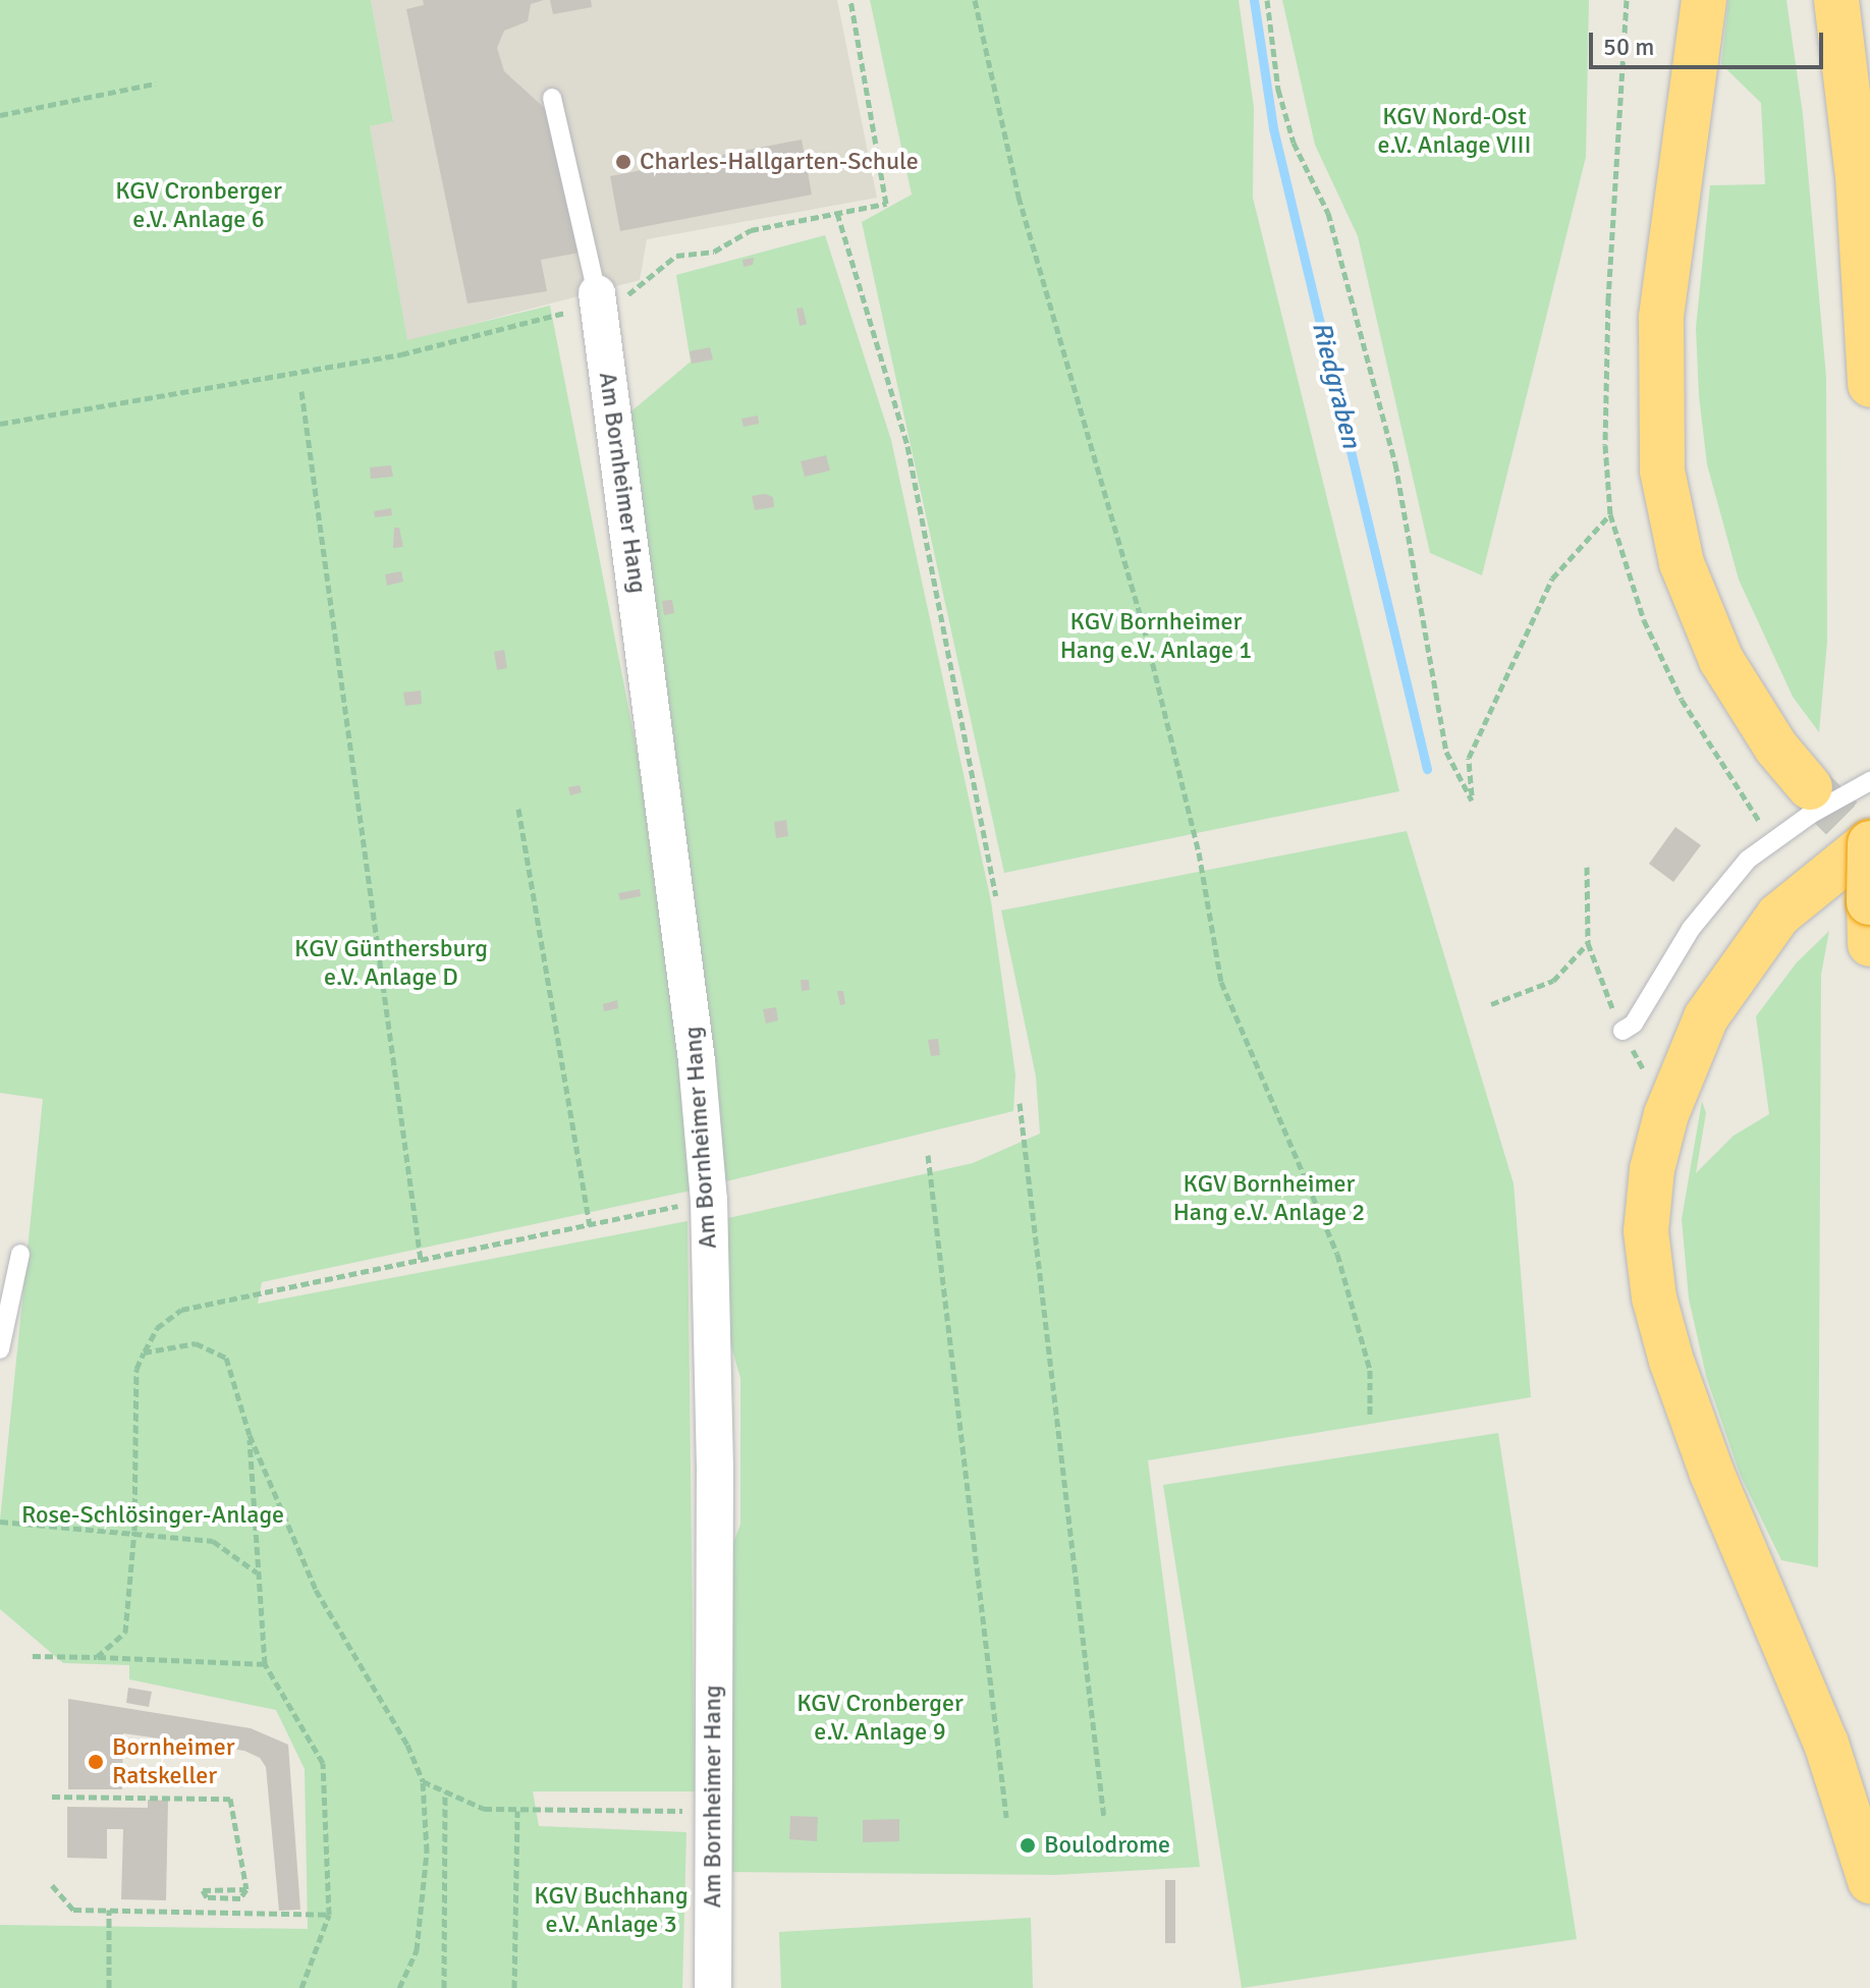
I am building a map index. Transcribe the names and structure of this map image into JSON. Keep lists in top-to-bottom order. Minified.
{"streets":{"street":["Am Bornheimer Hang"]},"water":["Riedgraben"],"parks":["KGV Nord-Ost e.V. Anlage VIII","KGV Cronberger e.V. Anlage 6","KGV Bornheimer Hang e.V. Anlage 1","KGV Günthersburg e.V. Anlage D","KGV Bornheimer Hang e.V. Anlage 2","Rose-Schlösinger-Anlage","KGV Cronberger e.V. Anlage 9","KGV Buchhang e.V. Anlage 3"],"places":["Charles-Hallgarten-Schule","Bornheimer Ratskeller","Boulodrome"],"scale_bar":"50 m"}
